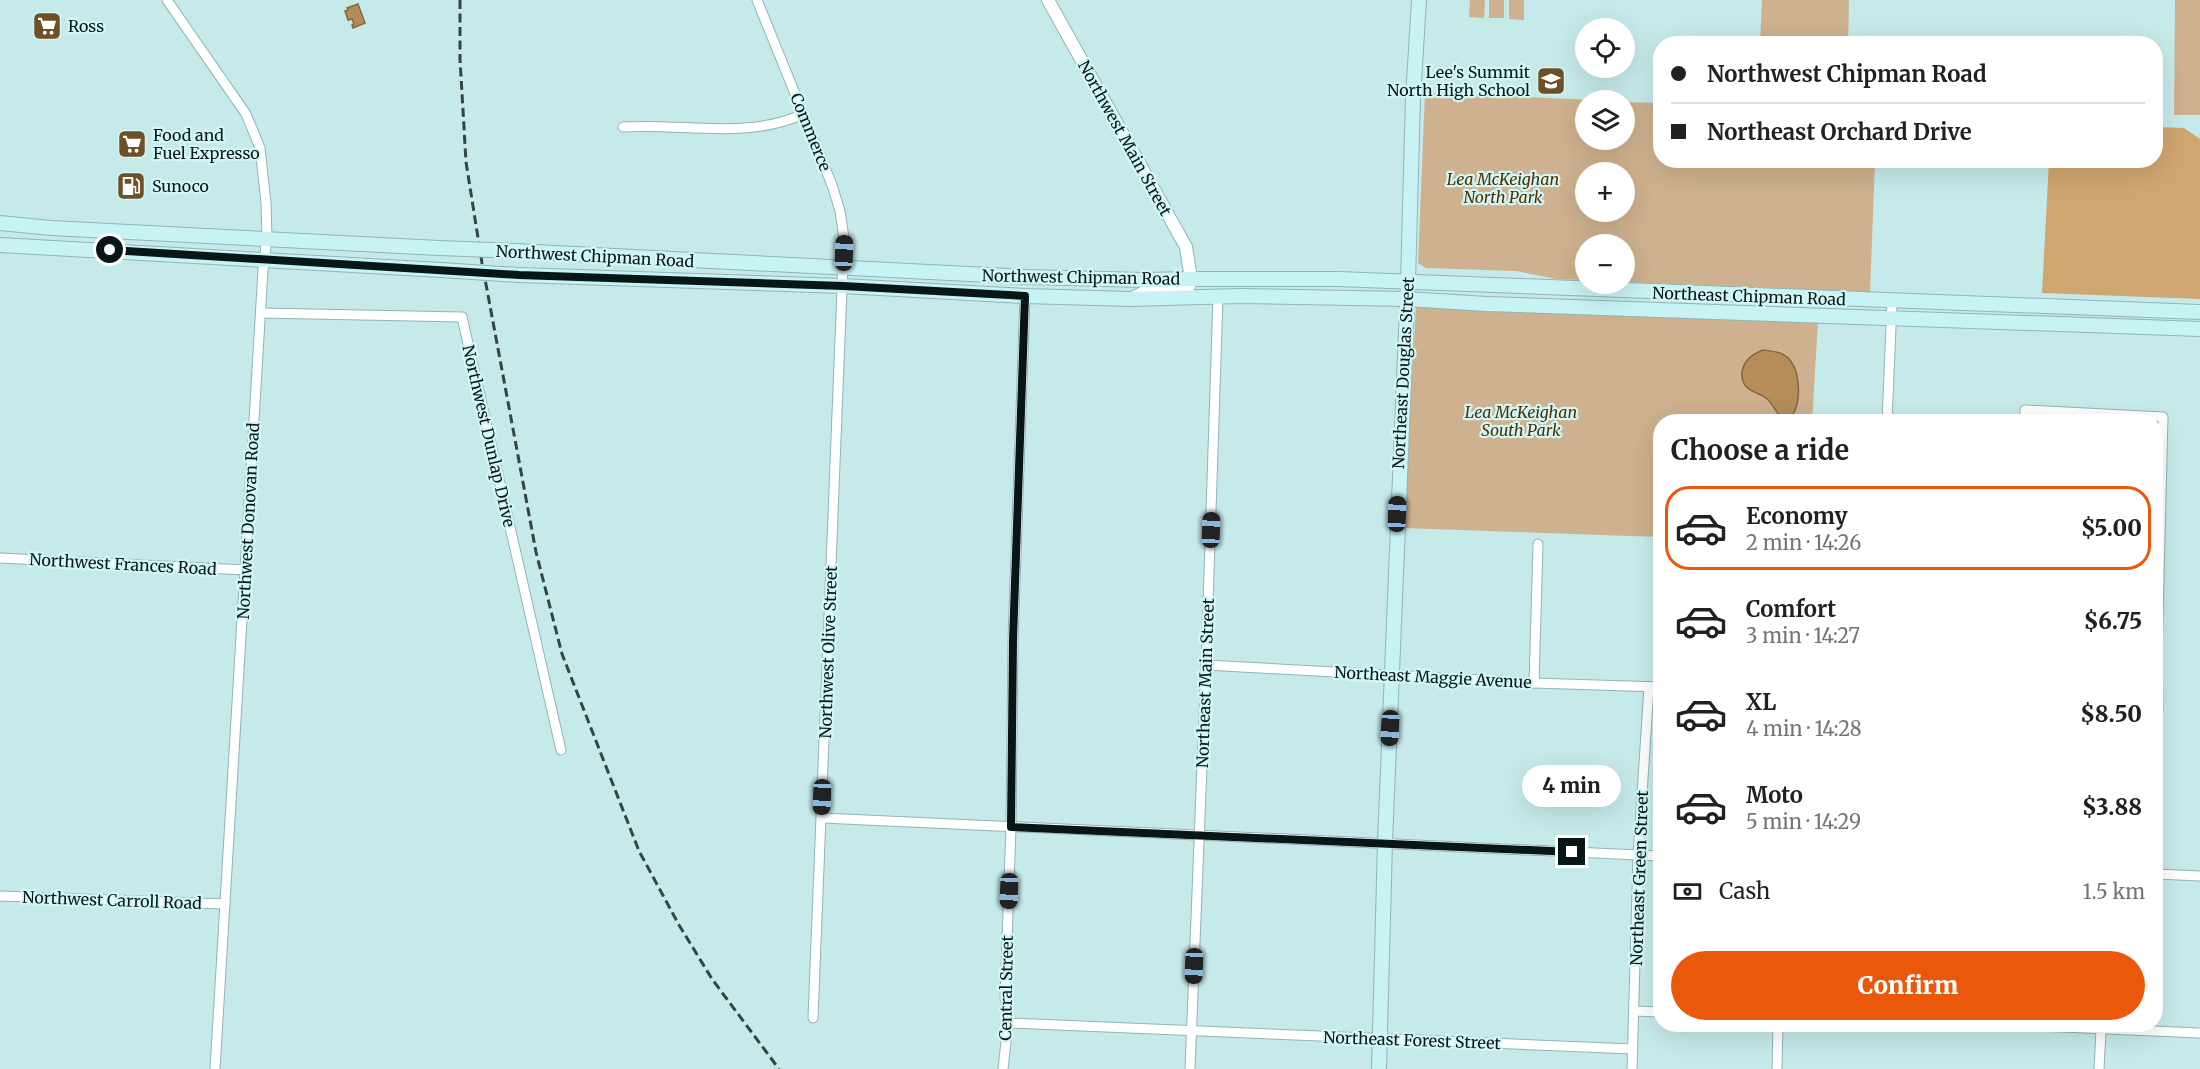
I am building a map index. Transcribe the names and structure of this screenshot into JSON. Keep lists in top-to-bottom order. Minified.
{"streets":{"main road":["Northwest Chipman Road","Northeast Chipman Road","Northeast Douglas Street"],"street":["Commerce","Northwest Main Street","Northwest Dunlap Drive","Northwest Donovan Road","Northwest Frances Road","Northwest Olive Street","Northeast Maggie Avenue","Northeast Main Street","Northeast Green Street","Northwest Carroll Road","Central Street","Northeast Forest Street"]},"crossings":[["Commerce","Northwest Chipman Road"],["Commerce","Northwest Olive Street"],["Northwest Main Street","Northwest Chipman Road"],["Northwest Main Street","Northeast Chipman Road"],["Northwest Chipman Road","Northeast Chipman Road"],["Northwest Chipman Road","Northwest Donovan Road"],["Northwest Chipman Road","Northwest Olive Street"],["Northwest Chipman Road","Northeast Main Street"],["Northwest Chipman Road","Central Street"],["Northeast Chipman Road","Northeast Douglas Street"],["Northeast Chipman Road","Northeast Main Street"],["Northeast Douglas Street","Northeast Maggie Avenue"],["Northeast Douglas Street","Northeast Forest Street"],["Northwest Dunlap Drive","Northwest Donovan Road"],["Northwest Donovan Road","Northwest Frances Road"],["Northwest Donovan Road","Northwest Carroll Road"],["Northeast Maggie Avenue","Northeast Main Street"],["Northeast Maggie Avenue","Northeast Green Street"],["Northeast Main Street","Northeast Forest Street"],["Northeast Green Street","Northeast Forest Street"],["Central Street","Northeast Forest Street"]],"parks":["Lea McKeighan North Park","Lea McKeighan South Park"],"places":{"supermarket":["Ross","Food and Fuel Expresso"],"school or university":["Lee's Summit North High School"],"fuel station":["Sunoco"]},"page":{"map_buttons":["+","−"],"banner":["Northwest Chipman Road","Northeast Orchard Drive"],"heading":"Choose a ride","list":[{"name":"Economy","note":"2 min · 14:26","value":"$5.00"},{"name":"Comfort","note":"3 min · 14:27","value":"$6.75"},{"name":"XL","note":"4 min · 14:28","value":"$8.50"},{"name":"Moto","note":"5 min · 14:29","value":"$3.88"}],"bubble":"4 min","pay":["Cash","1.5 km"],"buttons":"Confirm"}}
